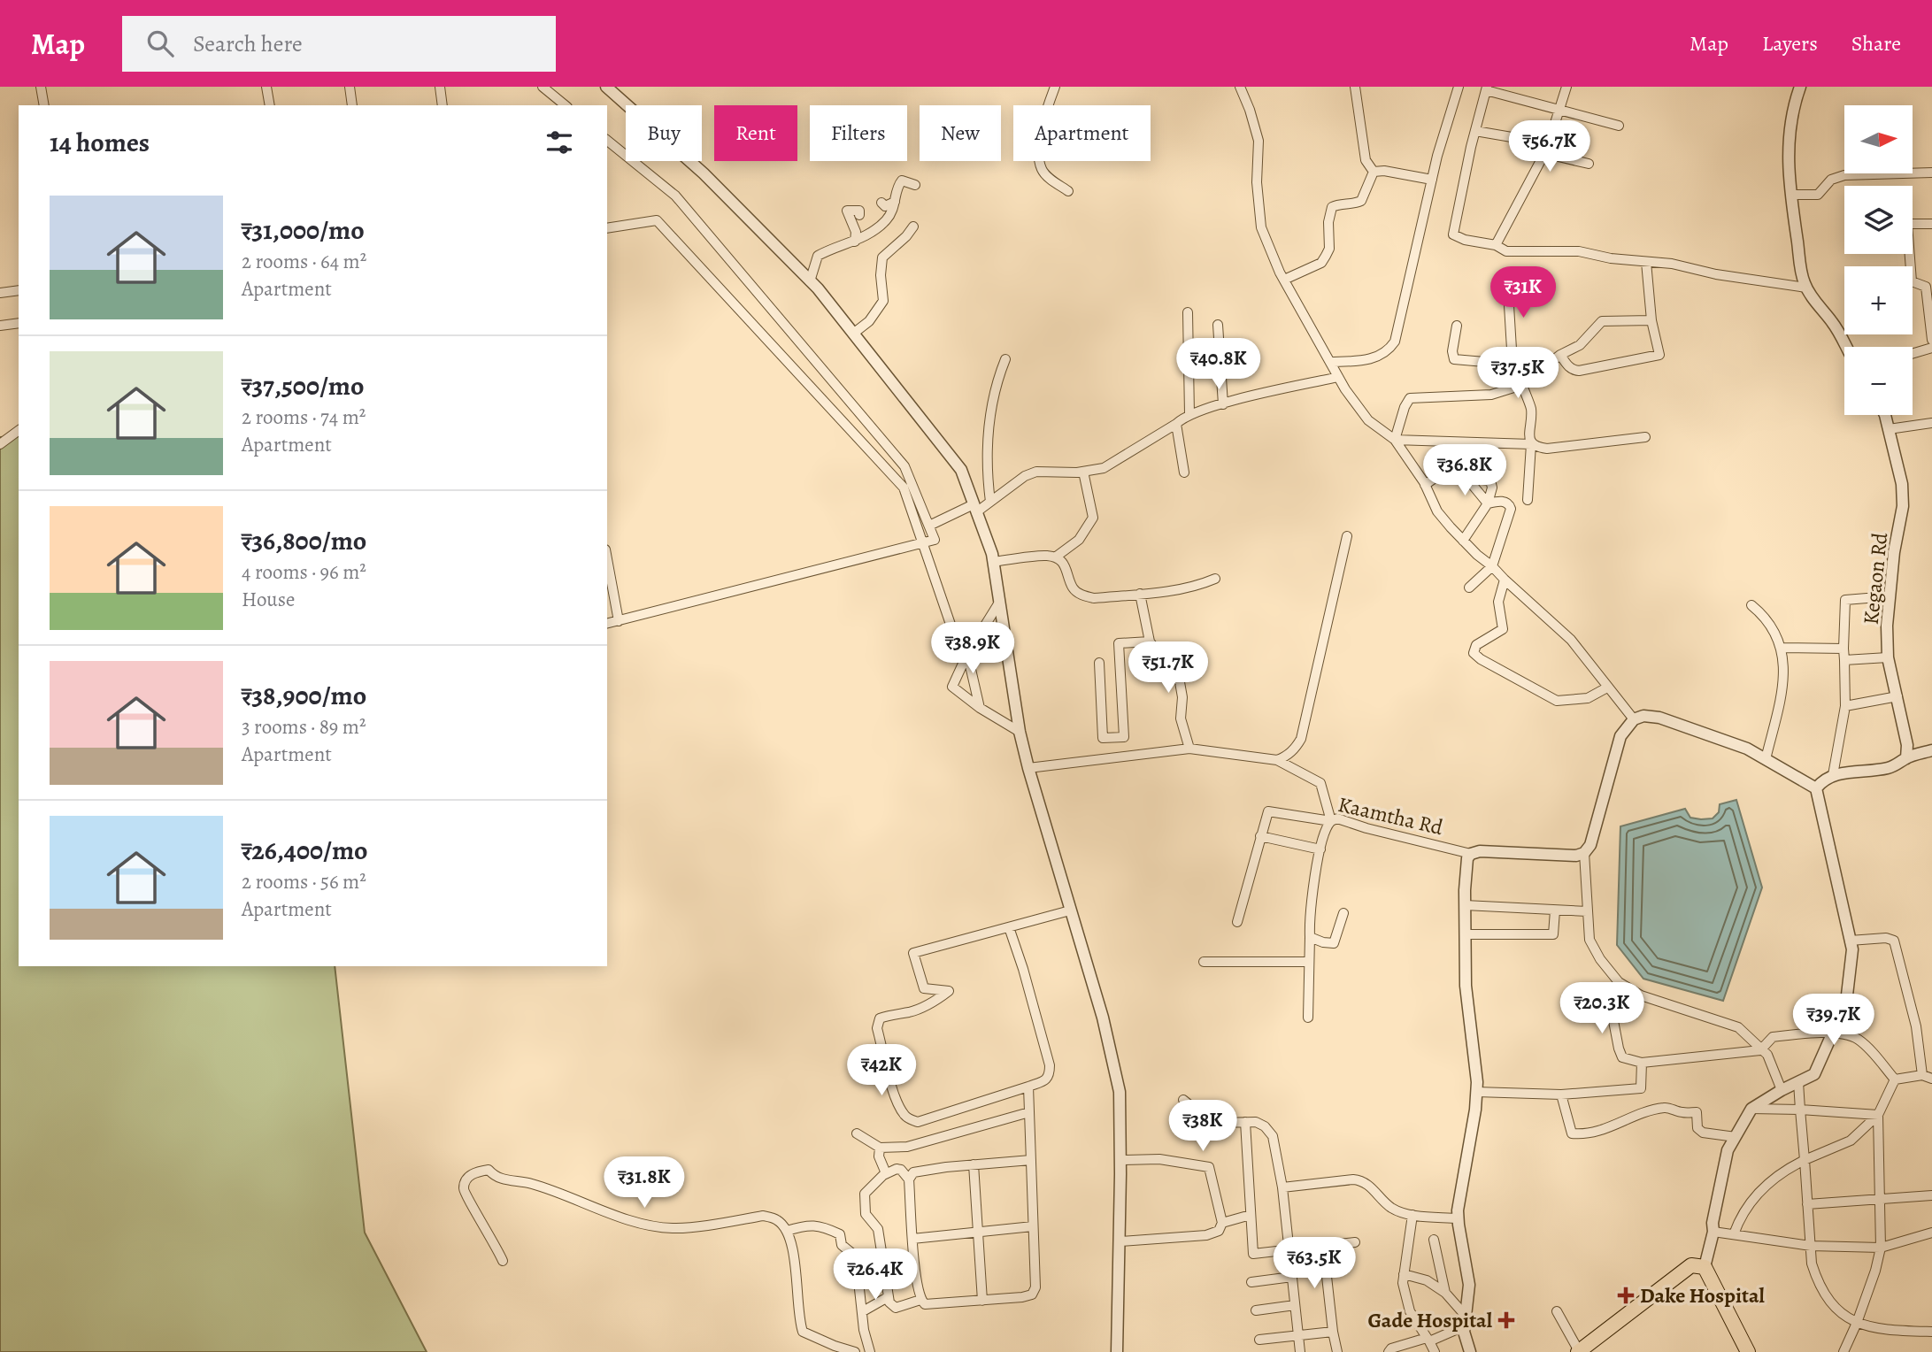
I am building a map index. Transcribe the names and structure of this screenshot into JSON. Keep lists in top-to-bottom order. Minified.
{"streets":{"street":["Kegaon Rd","Kaamtha Rd"]},"places":{"health":["Dake Hospital","Gade Hospital"]},"north":"right","page":{"header":"Map","search":"Search here","nav":["Map","Layers","Share"],"map_buttons":["+","−"],"chip":["Buy","Rent","Filters","New","Apartment"],"heading":"14 homes","price":["₹56.7K","₹31K","₹40.8K","₹37.5K","₹36.8K","₹38.9K","₹51.7K","₹20.3K","₹39.7K","₹42K","₹38K","₹31.8K","₹63.5K","₹26.4K"],"list":[{"name":"₹31,000/mo","note":"2 rooms · 64 m² · Apartment"},{"name":"₹37,500/mo","note":"2 rooms · 74 m² · Apartment"},{"name":"₹36,800/mo","note":"4 rooms · 96 m² · House"},{"name":"₹38,900/mo","note":"3 rooms · 89 m² · Apartment"},{"name":"₹26,400/mo","note":"2 rooms · 56 m² · Apartment"}]}}
